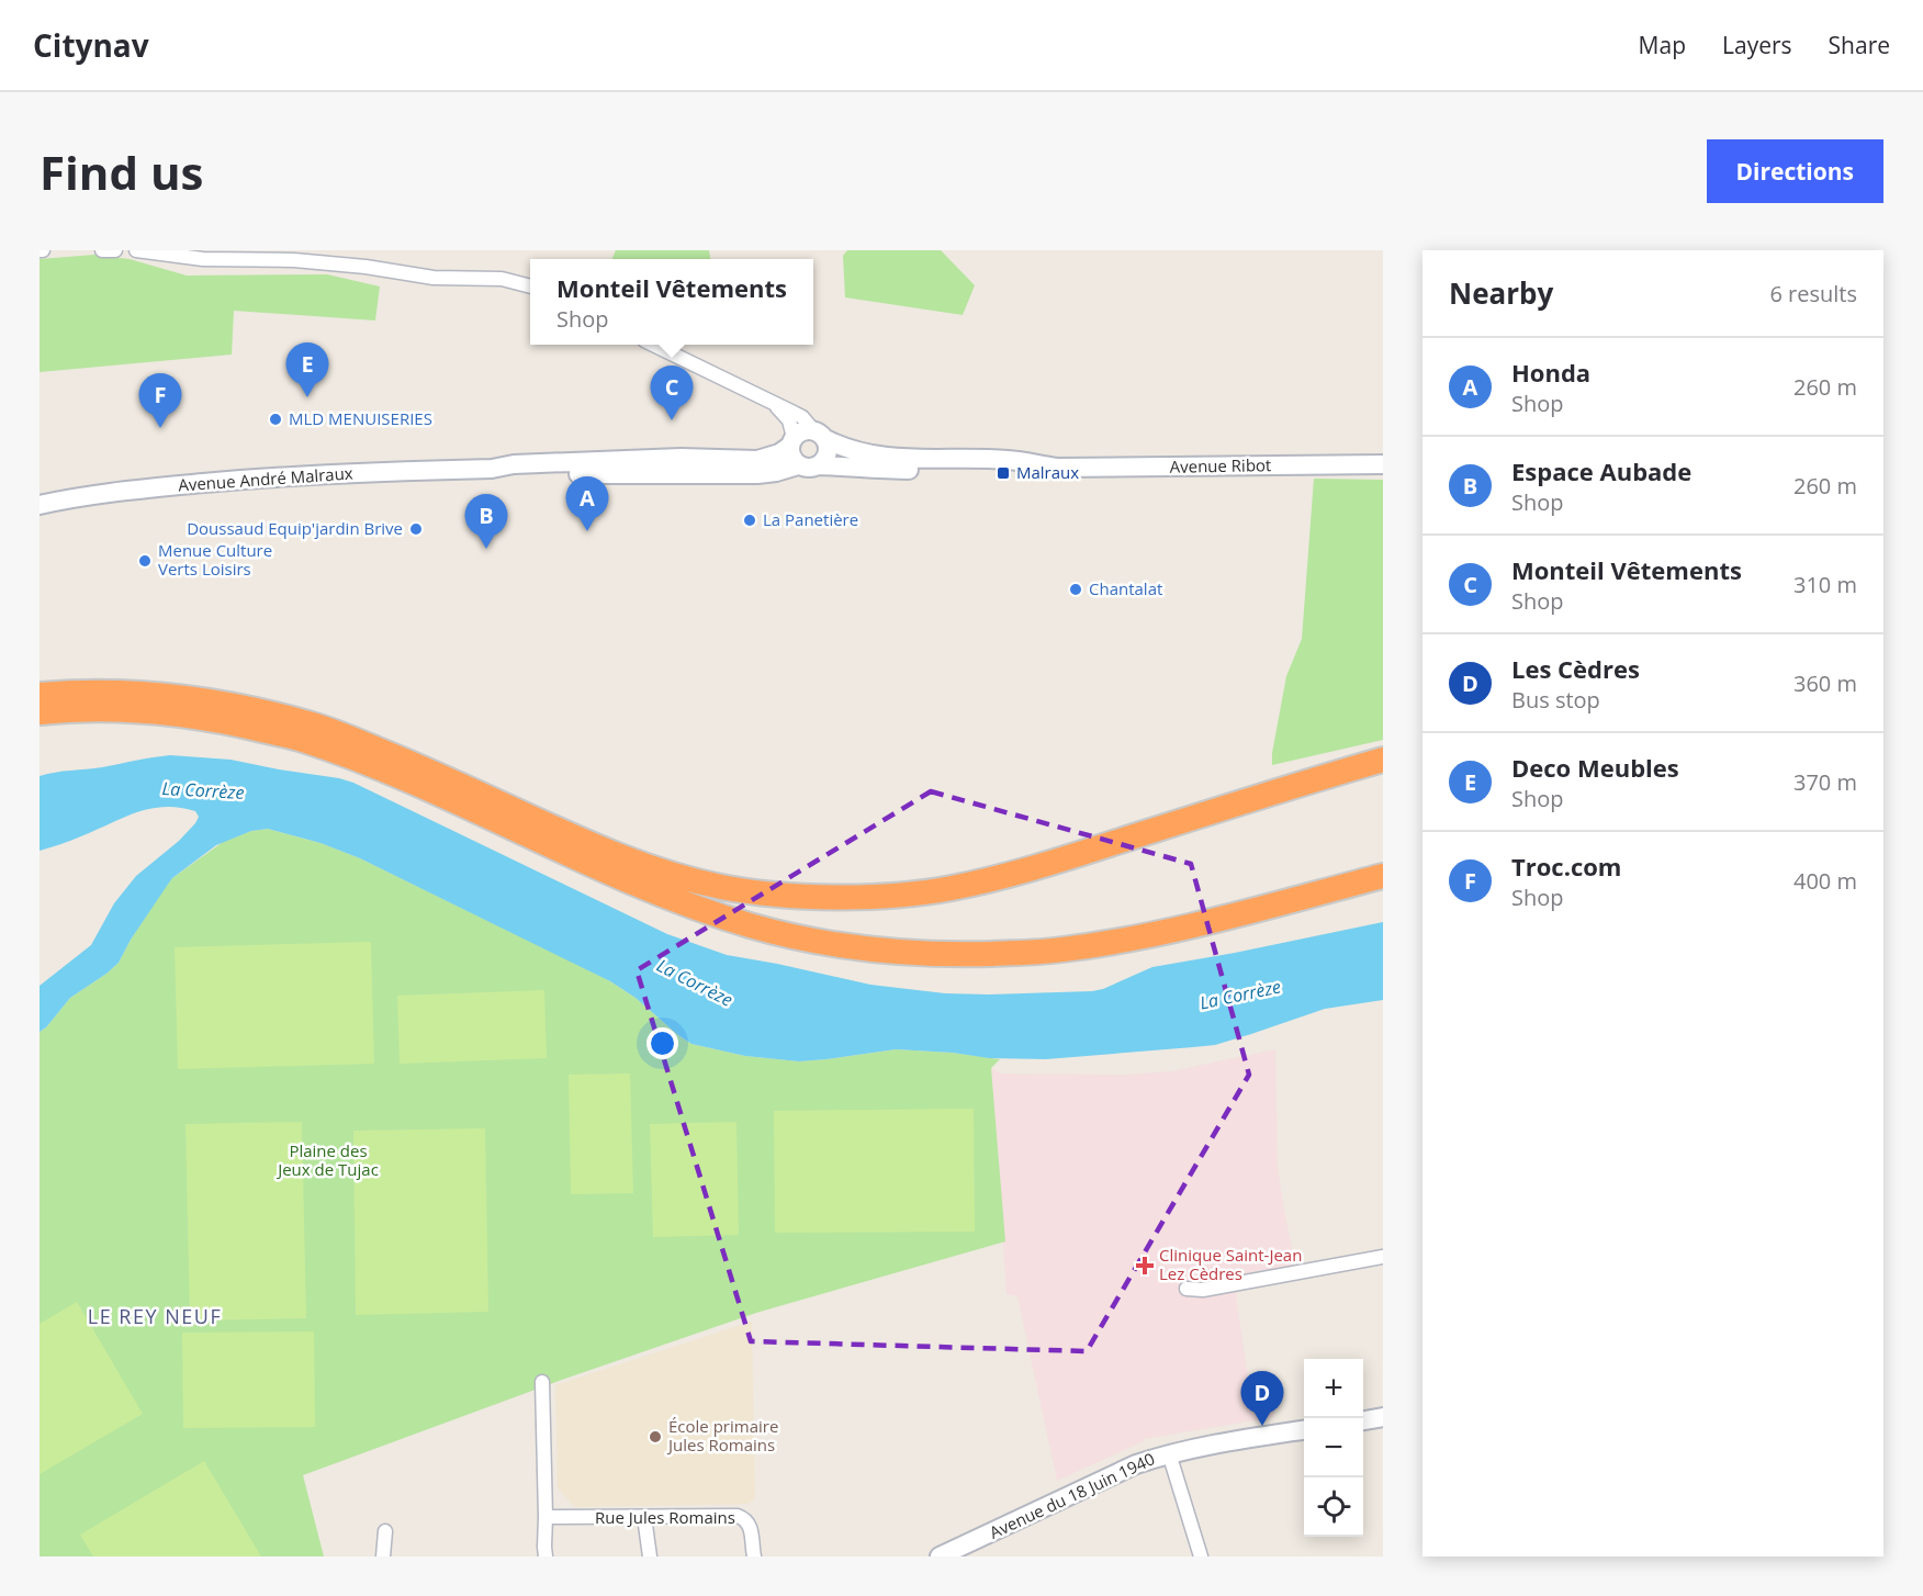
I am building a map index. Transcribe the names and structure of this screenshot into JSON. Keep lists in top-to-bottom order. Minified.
{"streets":{"street":["Avenue Ribot","Avenue André Malraux","Avenue du 18 Juin 1940","Rue Jules Romains"]},"crossings":[["Avenue Ribot","Avenue André Malraux"]],"districts":["LE REY NEUF"],"water":["La Corrèze"],"parks":["Plaine des Jeux de Tujac"],"places":{"other":["MLD MENUISERIES","La Panetière","Doussaud Equip'jardin Brive","Menue Culture Verts Loisirs","Chantalat","École primaire Jules Romains"],"transit":["Malraux"],"health":["Clinique Saint-Jean Lez Cèdres"]},"page":{"header":"Citynav","nav":["Map","Layers","Share"],"buttons":"Directions","title":"Find us","heading":["Nearby","6 results"],"popup":["Monteil Vêtements","Shop"],"list":[{"mark":"A","name":"Honda","note":"Shop","value":"260 m"},{"mark":"B","name":"Espace Aubade","note":"Shop","value":"260 m"},{"mark":"C","name":"Monteil Vêtements","note":"Shop","value":"310 m"},{"mark":"D","name":"Les Cèdres","note":"Bus stop","value":"360 m"},{"mark":"E","name":"Deco Meubles","note":"Shop","value":"370 m"},{"mark":"F","name":"Troc.com","note":"Shop","value":"400 m"}],"pins":["E","C","F","A","B","D"],"map_buttons":["+","−"]}}
